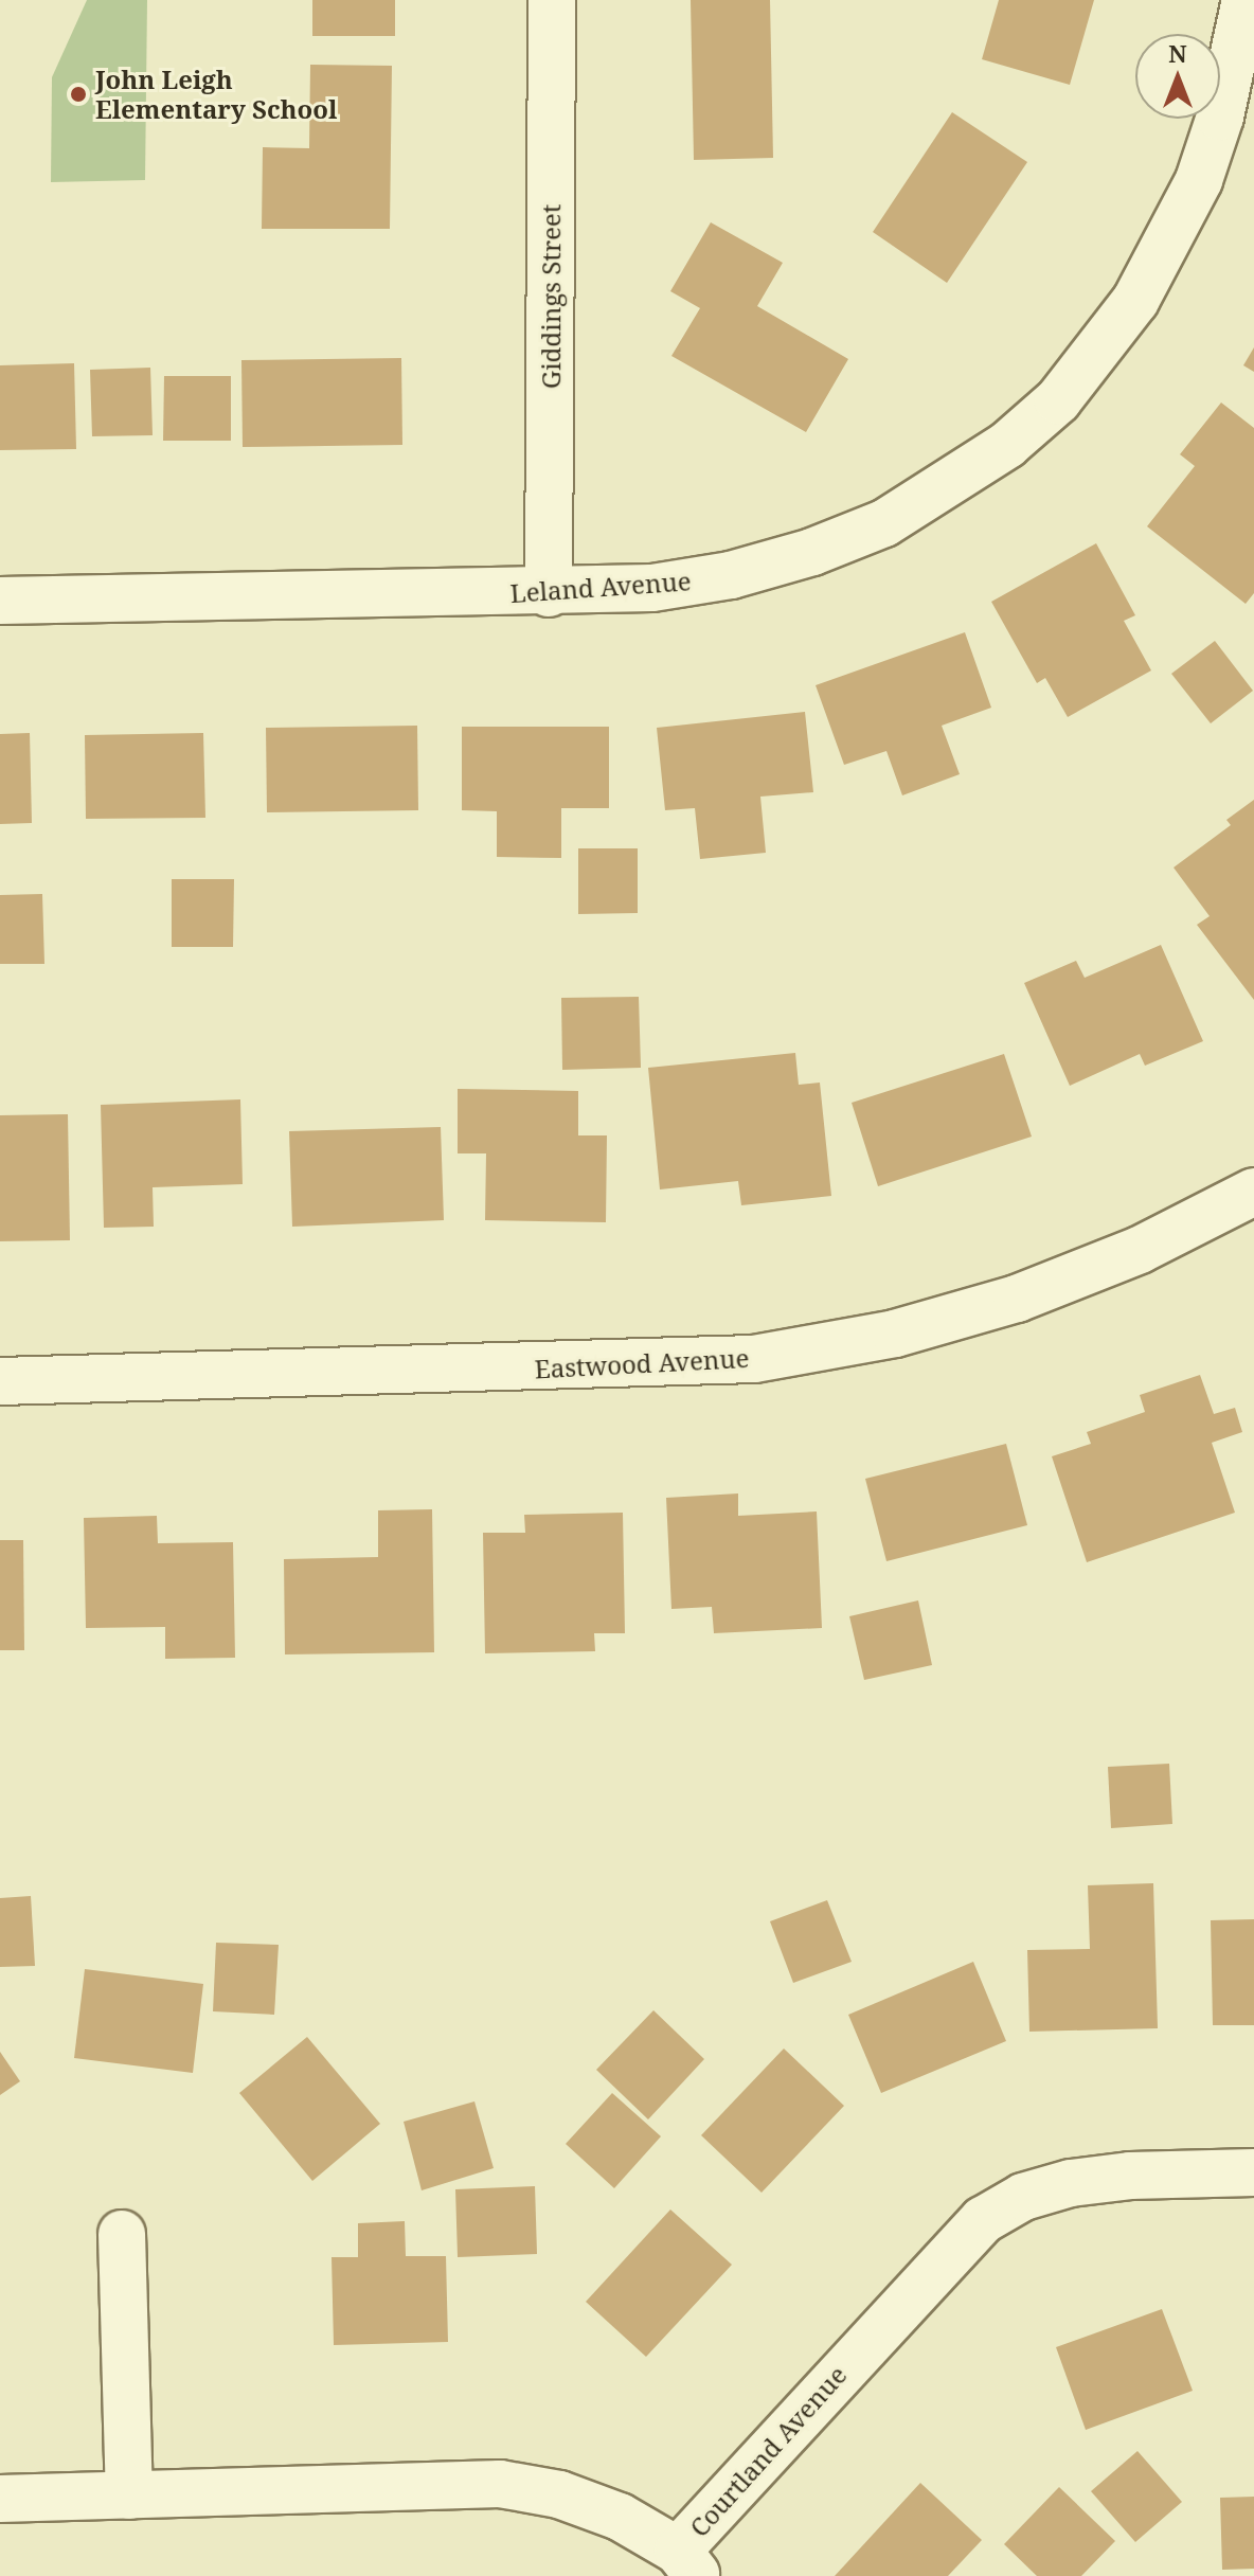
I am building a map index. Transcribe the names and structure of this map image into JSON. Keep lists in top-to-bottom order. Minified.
{"streets":{"street":["Giddings Street","Leland Avenue","Eastwood Avenue","Courtland Avenue"]},"crossings":[["Giddings Street","Leland Avenue"]],"places":["John Leigh Elementary School"],"north":"top"}
